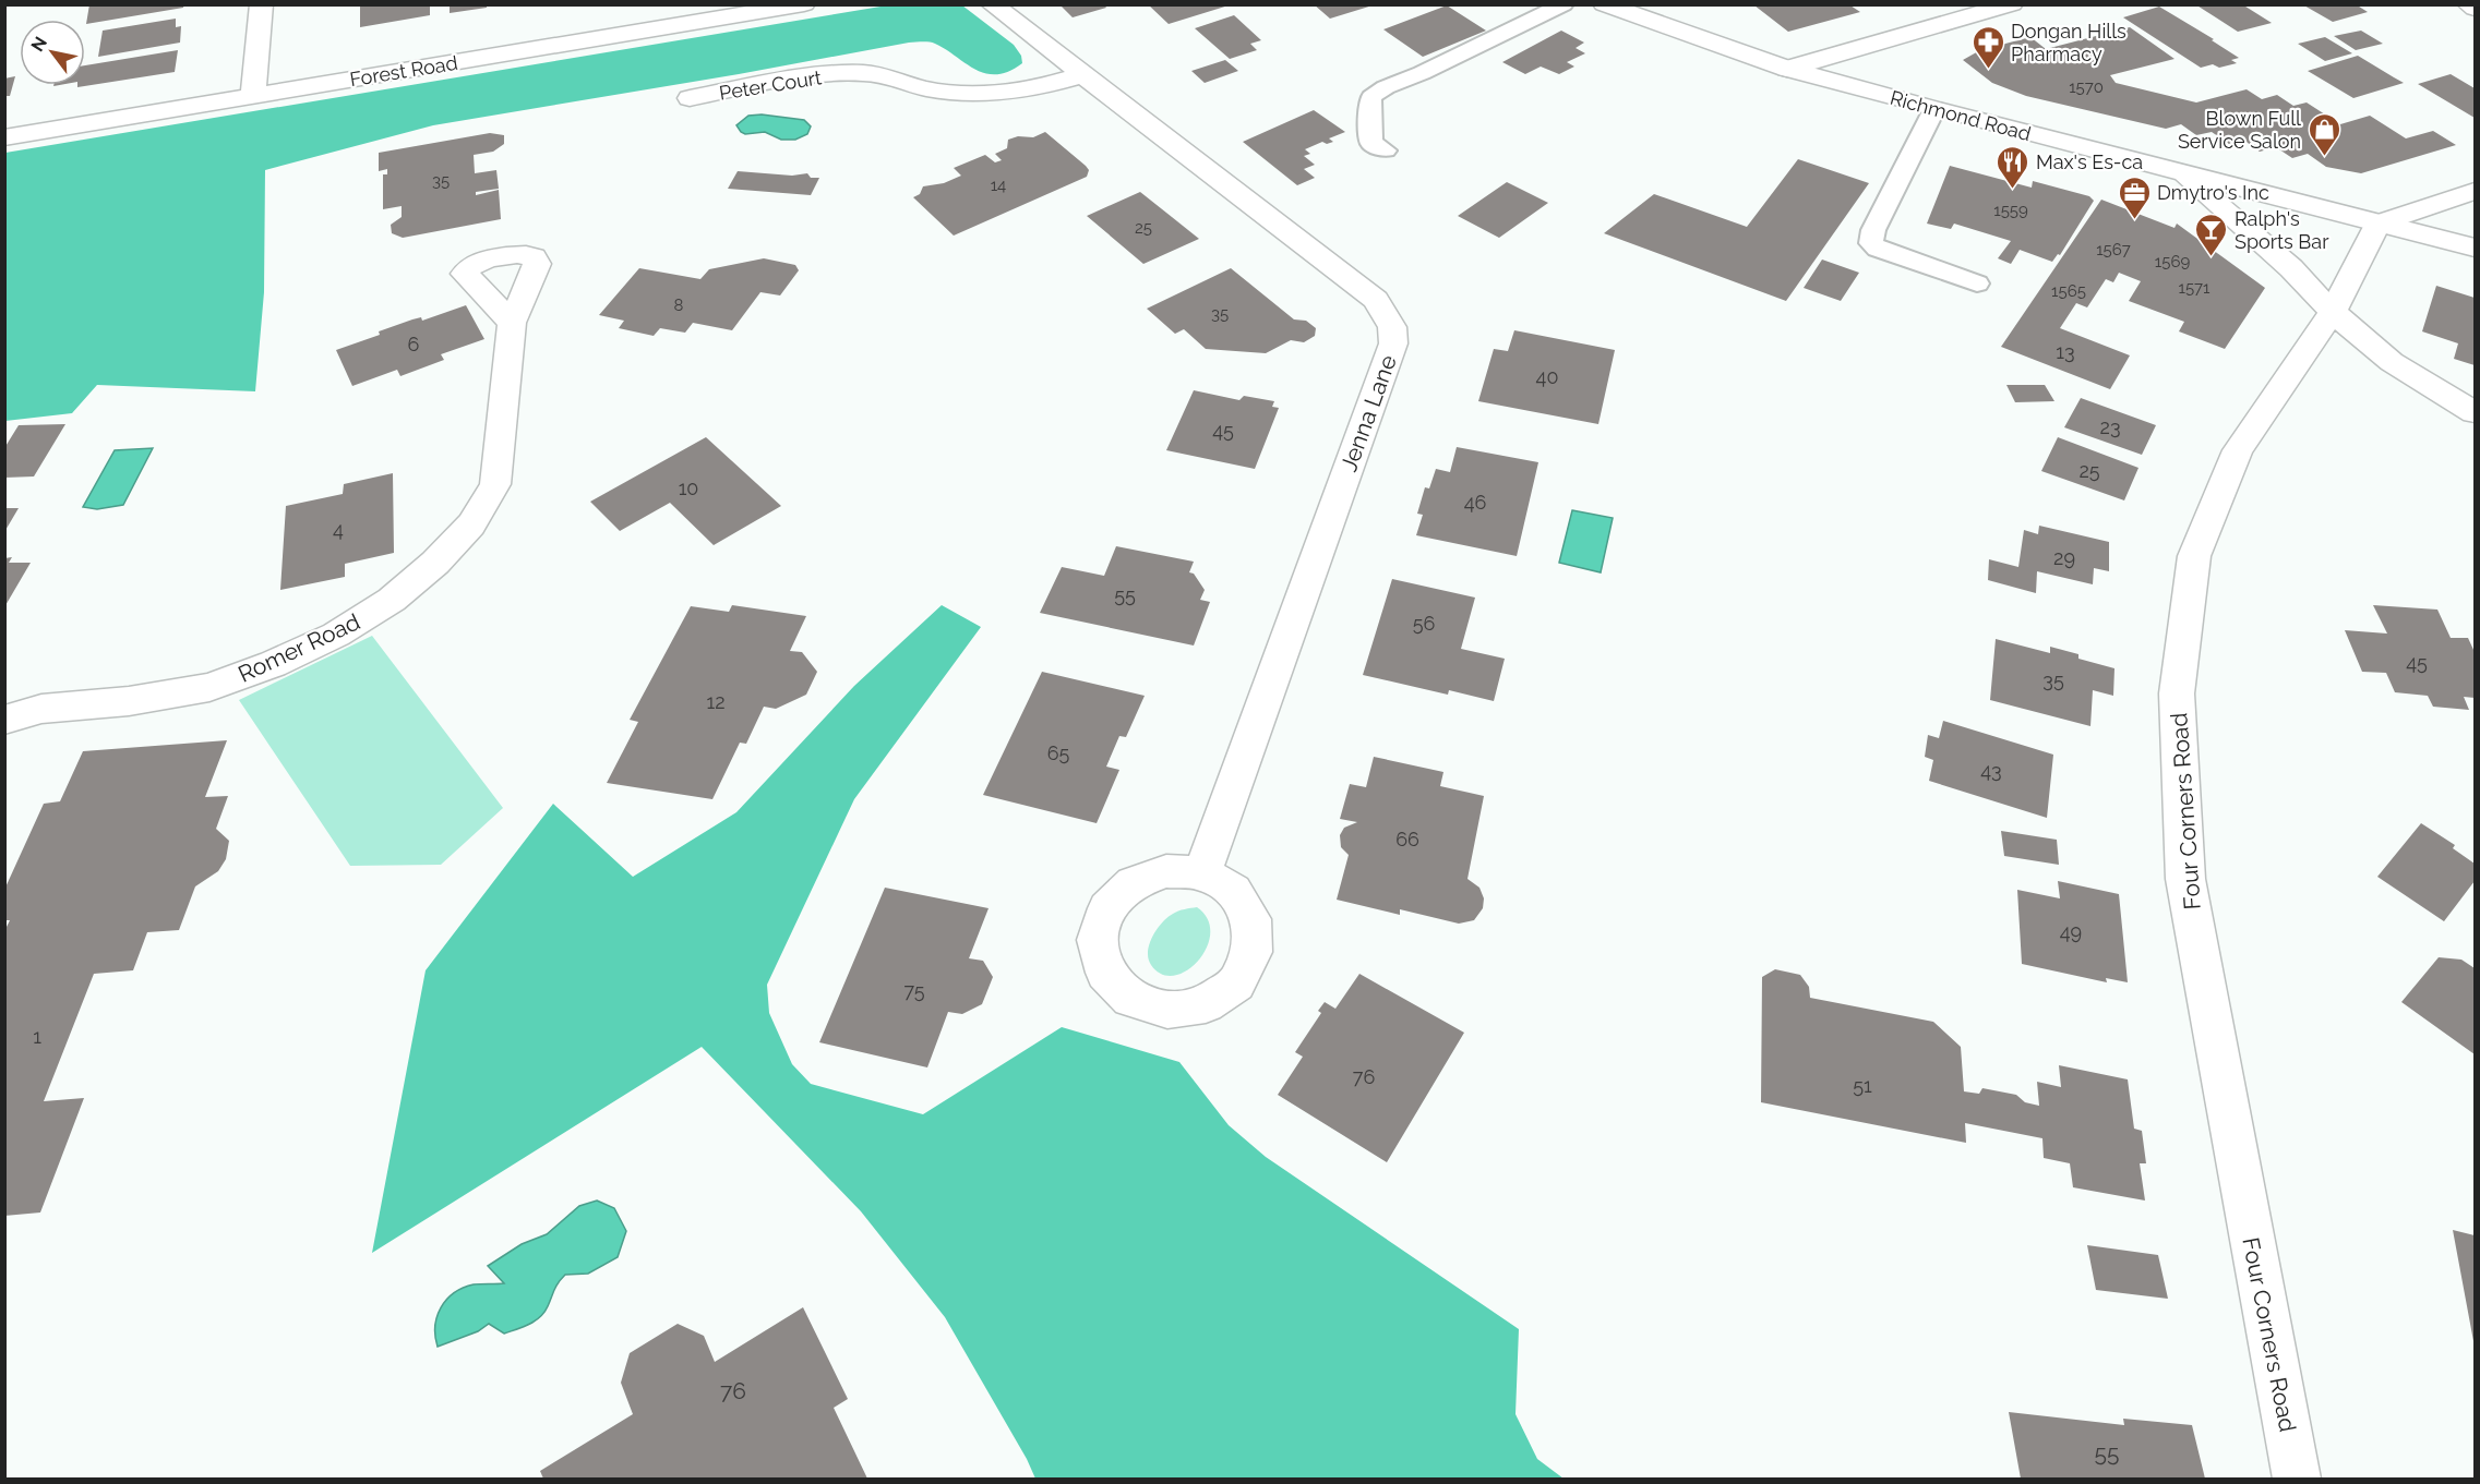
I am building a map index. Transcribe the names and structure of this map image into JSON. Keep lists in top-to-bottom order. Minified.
{"streets":{"street":["Forest Road","Peter Court","Richmond Road","Jenna Lane","Romer Road","Four Corners Road"]},"crossings":[["Peter Court","Jenna Lane"],["Richmond Road","Four Corners Road"]],"places":{"pharmacy":["Dongan Hills Pharmacy"],"shop":["Blown Full Service Salon"],"restaurant":["Max's Es-ca"],"office":["Dmytro's Inc"],"bar":["Ralph's Sports Bar"]},"house_numbers":["1570","35","14","1559","25","1567","1569","1571","1565","8","35","6","13","40","23","45","25","10","46","4","29","55","56","45","35","12","65","43","66","49","75","1","76","51","76","55"],"north":"top left"}
